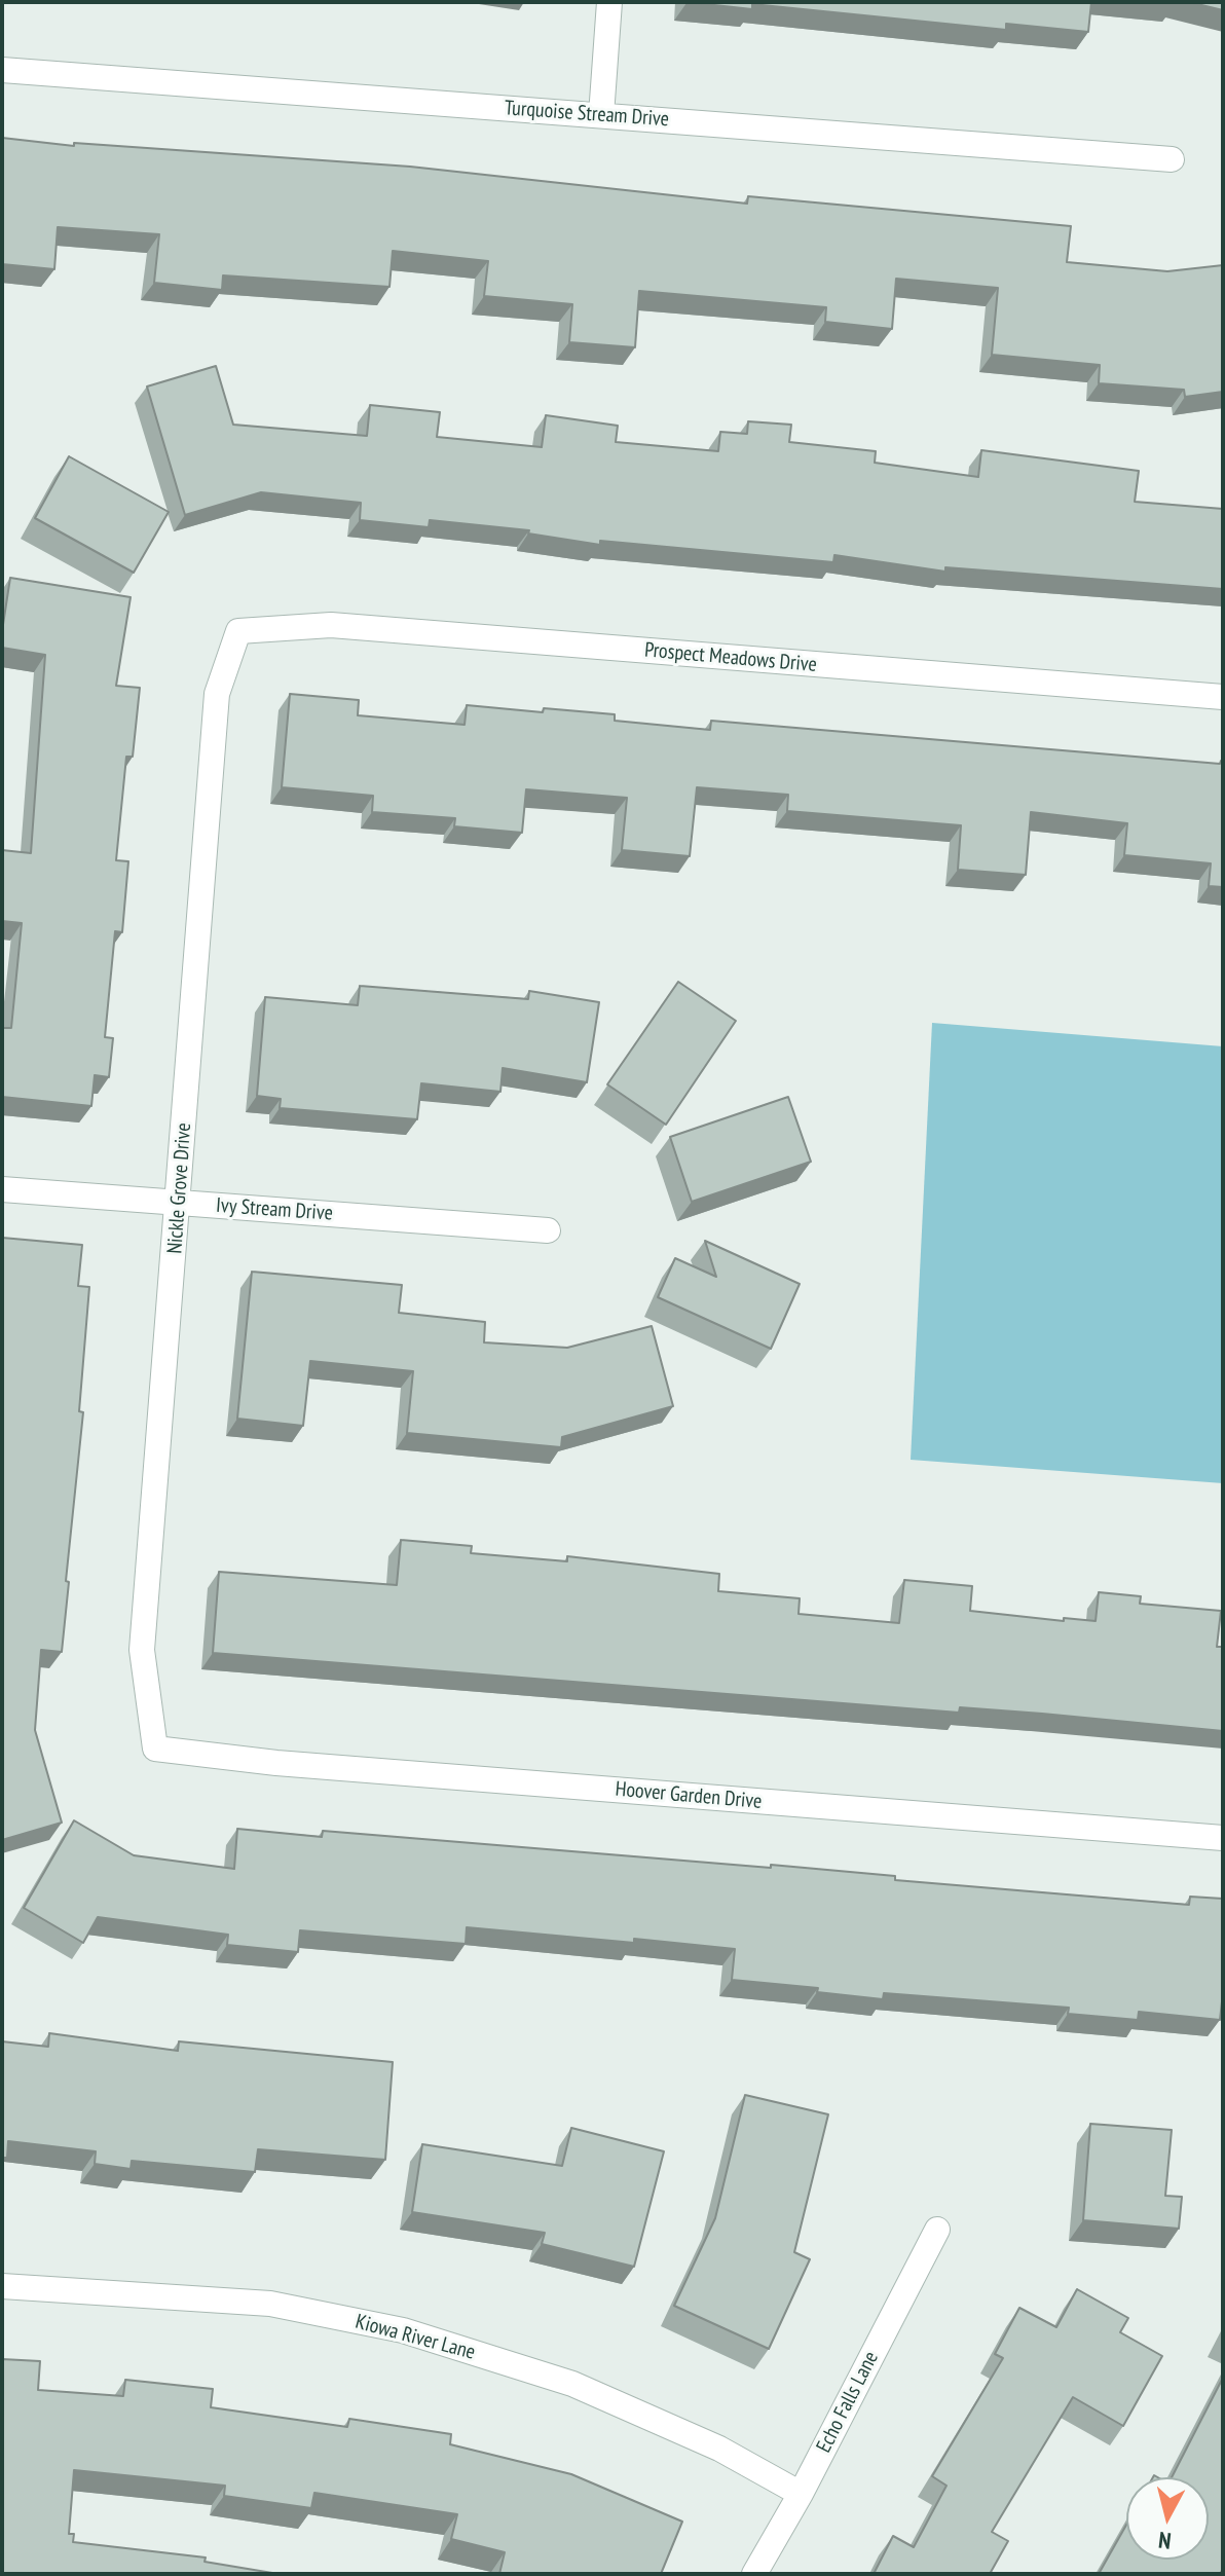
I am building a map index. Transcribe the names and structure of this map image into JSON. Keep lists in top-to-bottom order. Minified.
{"streets":{"street":["Turquoise Stream Drive","Prospect Meadows Drive","Nickle Grove Drive","Ivy Stream Drive","Hoover Garden Drive","Kiowa River Lane","Echo Falls Lane"]},"crossings":[["Prospect Meadows Drive","Nickle Grove Drive"],["Nickle Grove Drive","Ivy Stream Drive"],["Nickle Grove Drive","Hoover Garden Drive"],["Kiowa River Lane","Echo Falls Lane"]],"north":"bottom"}
